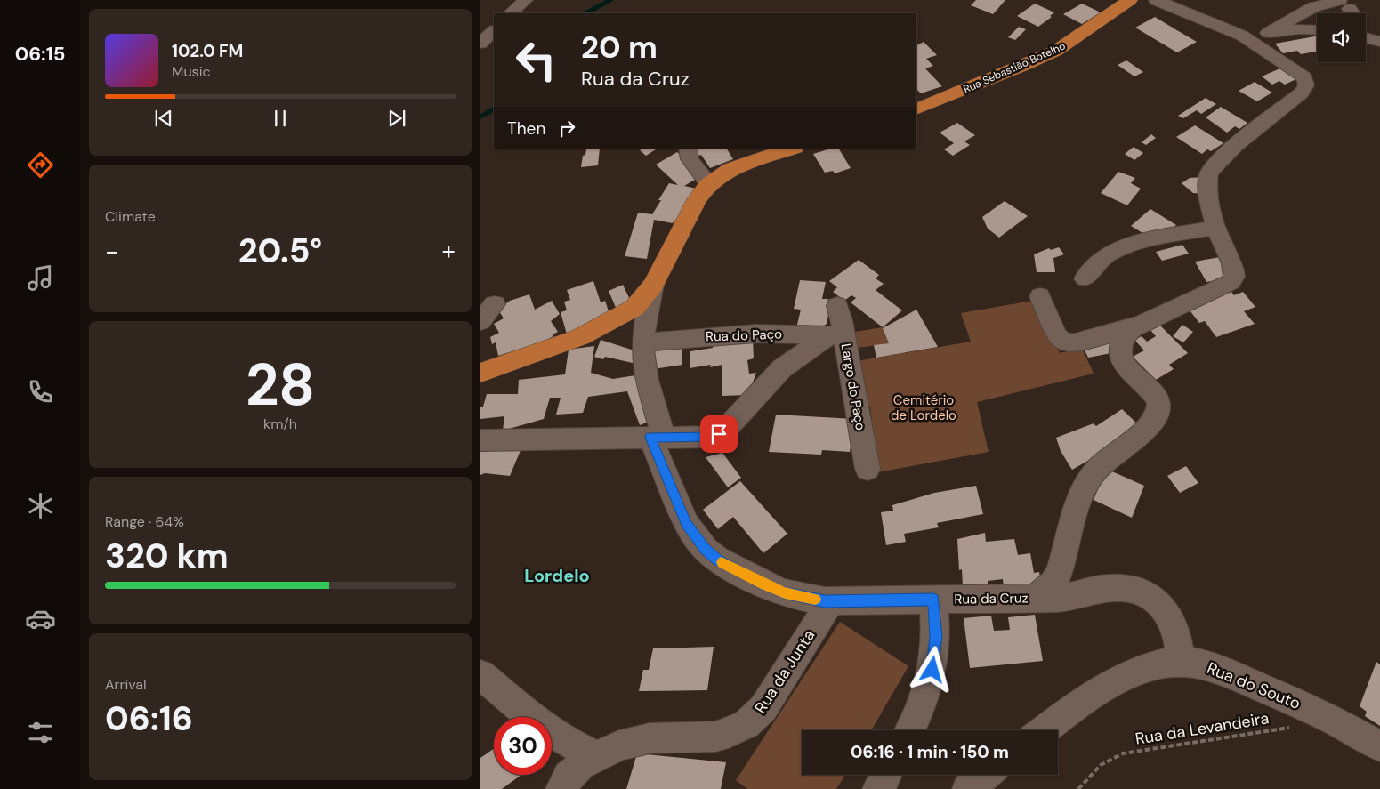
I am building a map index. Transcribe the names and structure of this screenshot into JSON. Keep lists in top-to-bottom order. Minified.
{"streets":{"main road":["Rua Sebastião Botelho"],"street":["Rua do Paço","Largo do Paço","Rua da Cruz","Rua da Junta","Rua do Souto"],"path":["Rua da Levandeira"]},"crossings":[["Rua do Paço","Largo do Paço"],["Rua do Paço","Rua da Cruz"],["Rua da Cruz","Rua da Junta"],["Rua da Cruz","Rua do Souto"]],"districts":["Lordelo"],"parks":["Cemitério de Lordelo"],"page":{"tabs":"06:15","turn":["20 m","Rua da Cruz"],"song":["102.0 FM","Music"],"then":"Then","tile":["Climate",["28","km/h"],["Range · 64%","320 km"],["Arrival","06:16"]],"heat":["−","20.5°","+"],"limit":"30","trip":"06:16 · 1 min · 150 m"}}
